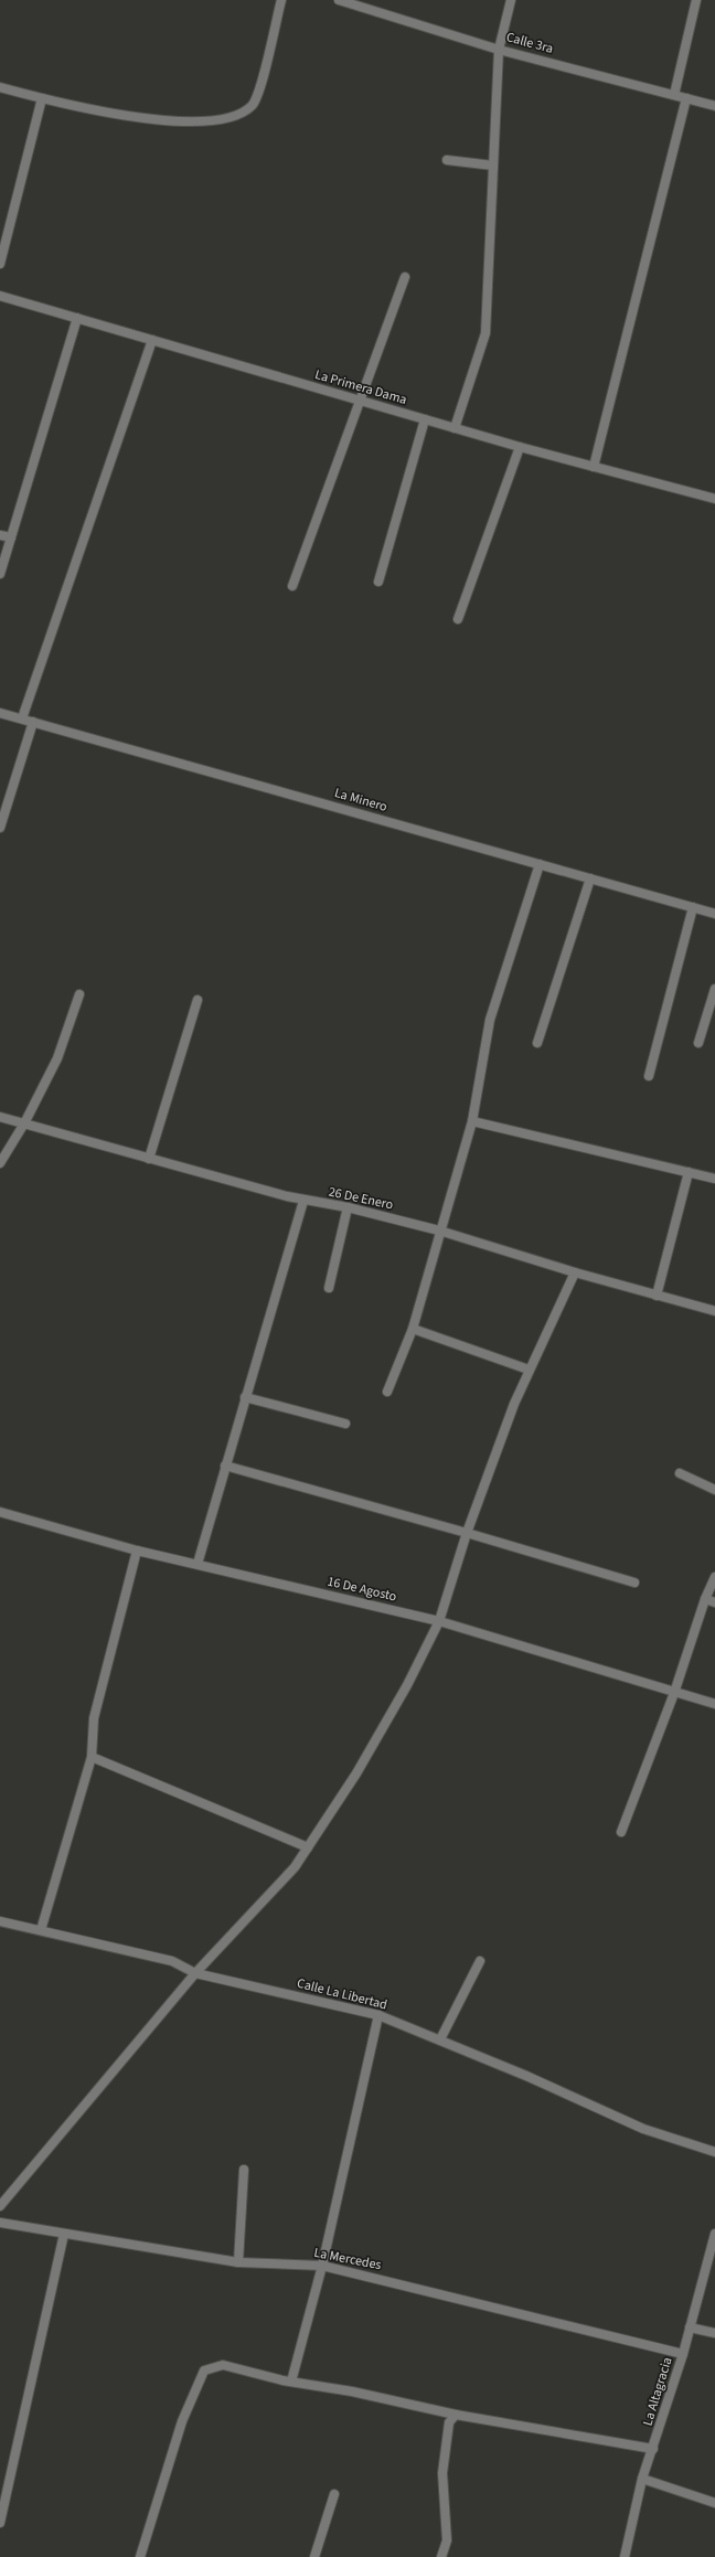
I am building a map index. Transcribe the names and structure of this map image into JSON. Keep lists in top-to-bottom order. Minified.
{"streets":{"street":["Calle 3ra","La Primera Dama","La Minero","26 De Enero","16 De Agosto","Calle La Libertad","La Mercedes","La Altagracia"]},"crossings":[["La Mercedes","La Altagracia"]]}
